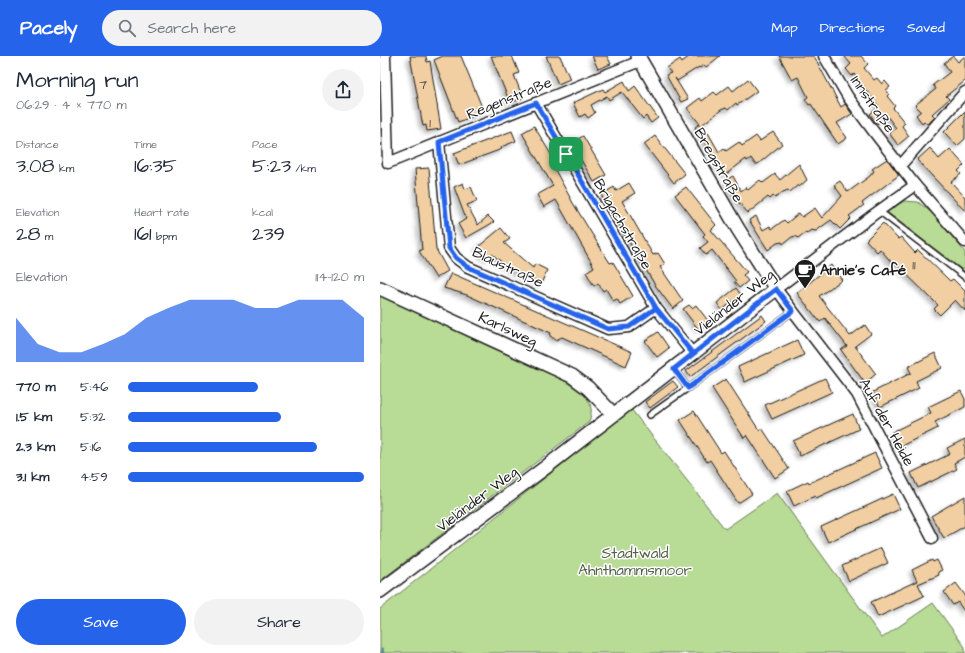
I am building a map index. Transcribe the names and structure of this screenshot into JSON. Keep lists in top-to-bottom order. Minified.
{"streets":{"street":["Regenstraße","Innstraße","Bregstraße","Brigachstraße","Blaustraße","Vieländer Weg","Karlsweg","Auf der Heide"]},"crossings":[["Regenstraße","Bregstraße"],["Regenstraße","Brigachstraße"],["Regenstraße","Blaustraße"],["Bregstraße","Vieländer Weg"],["Bregstraße","Auf der Heide"],["Brigachstraße","Blaustraße"],["Brigachstraße","Vieländer Weg"],["Vieländer Weg","Karlsweg"],["Vieländer Weg","Auf der Heide"]],"parks":["Stadtwald Ahnthammsmoor"],"places":{"cafe":["Annie's Café"]},"house_numbers":["7","1","11"],"page":{"header":"Pacely","search":"Search here","nav":["Map","Directions","Saved"],"heading":["Morning run","06:29 · 4 × 770 m"],"stats":[["Distance","3.08 km"],["Time","16:35"],["Pace","5:23 /km"],["Elevation","28 m"],["Heart rate","161 bpm"],["kcal","239"]],"chart":["Elevation","114–120 m"],"list":[{"name":"770 m","note":"5:46"},{"name":"1.5 km","note":"5:32"},{"name":"2.3 km","note":"5:16"},{"name":"3.1 km","note":"4:59"}],"buttons":["Save","Share"]}}
